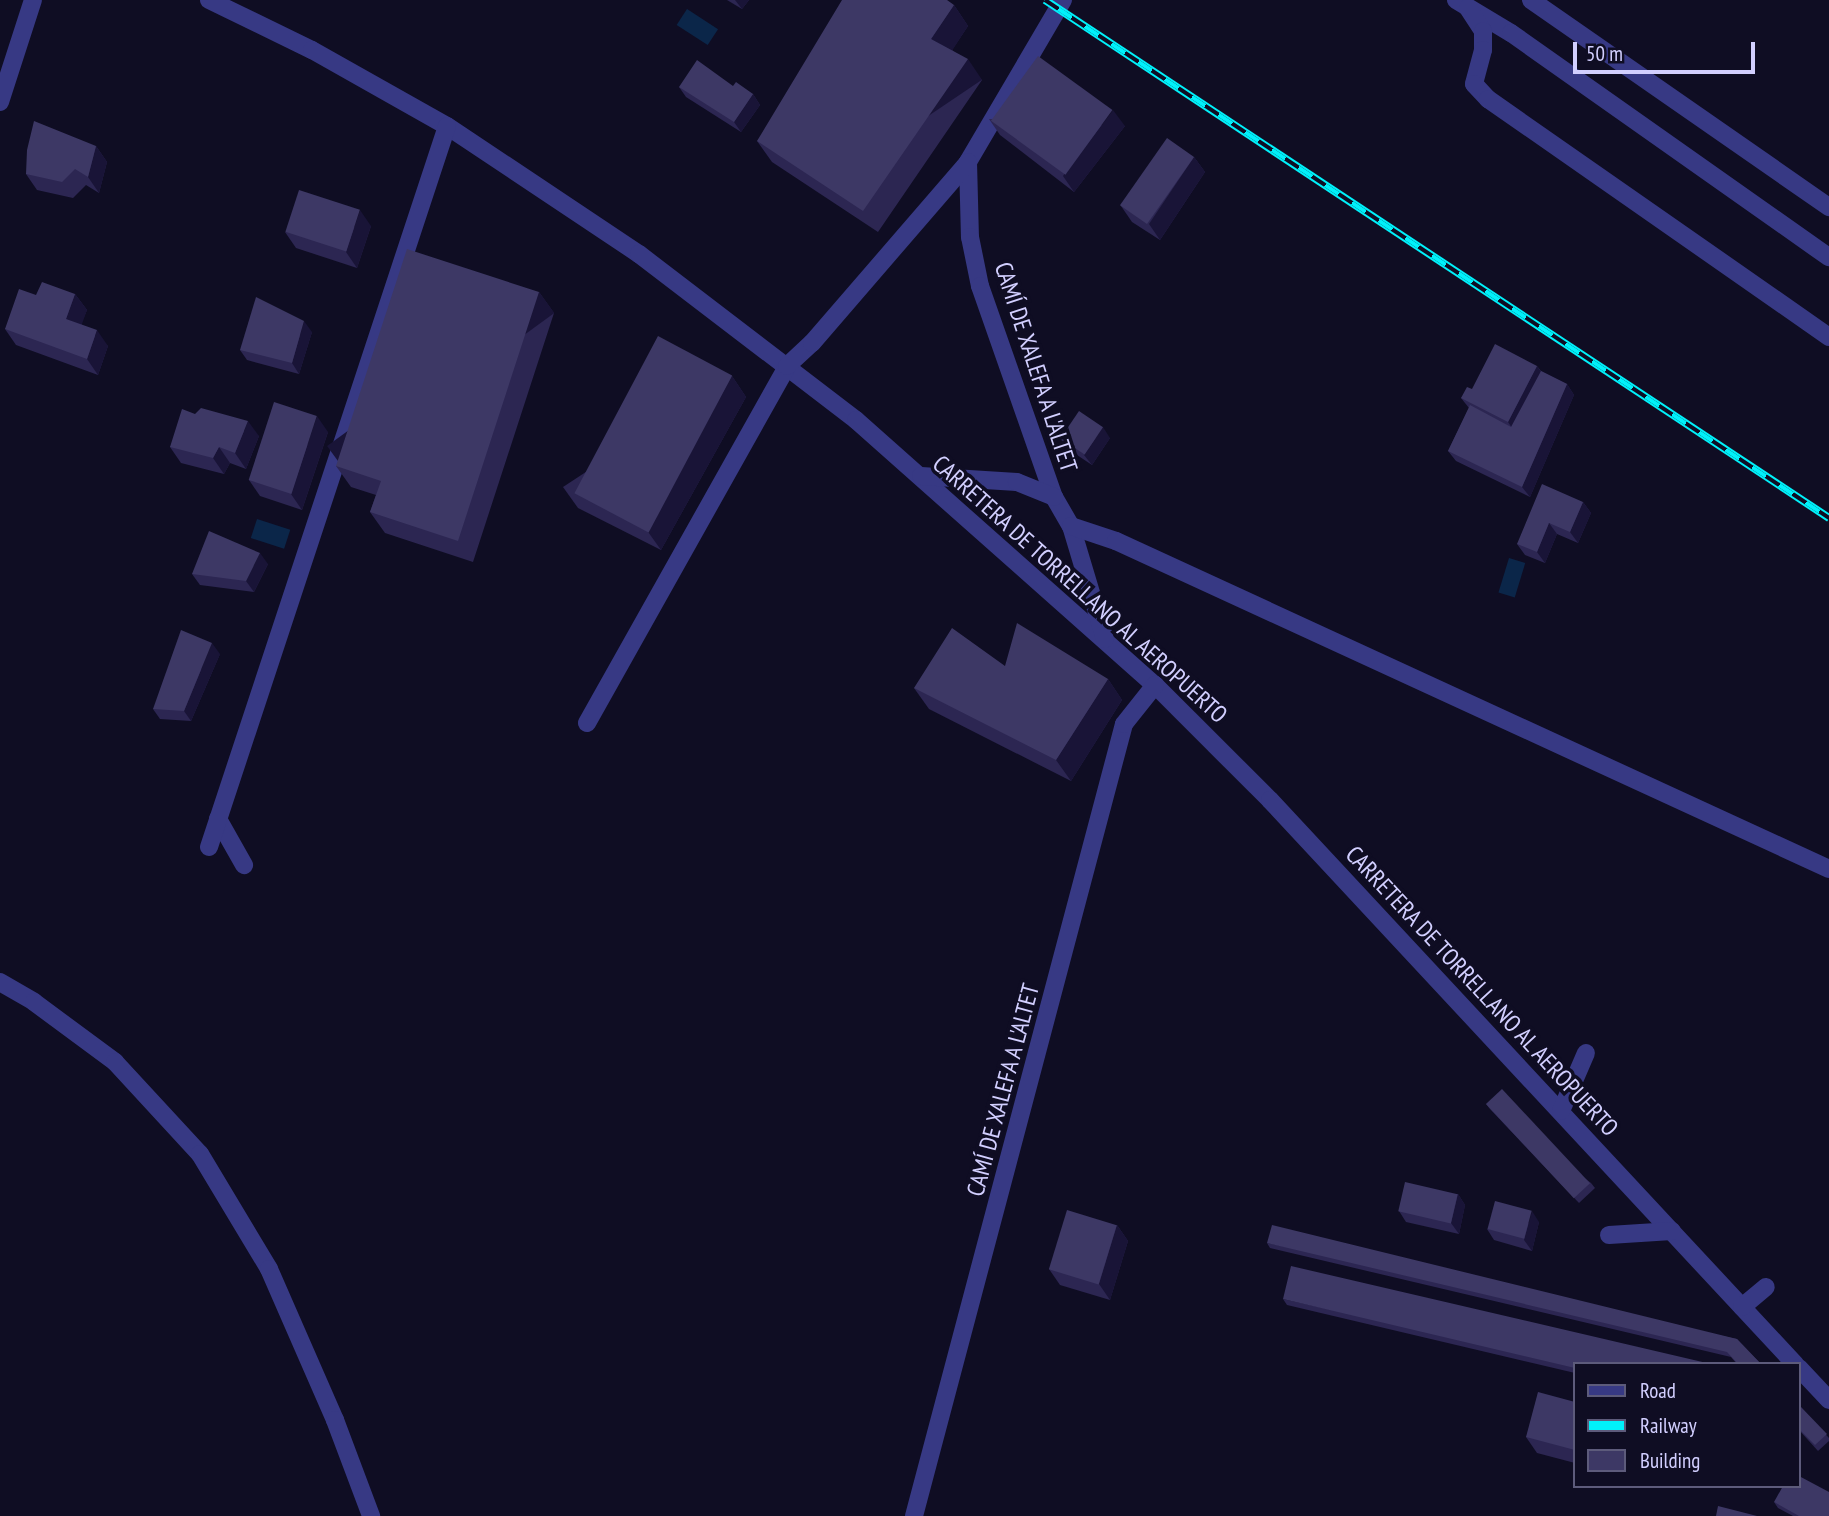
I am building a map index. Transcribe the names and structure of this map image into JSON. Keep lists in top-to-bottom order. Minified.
{"streets":{"street":["CAMÍ DE XALEFA A L'ALTET","CARRETERA DE TORRELLANO AL AEROPUERTO"]},"crossings":[["CAMÍ DE XALEFA A L'ALTET","CARRETERA DE TORRELLANO AL AEROPUERTO"]],"legend":["Road","Railway","Building"],"scale_bar":"50 m"}
